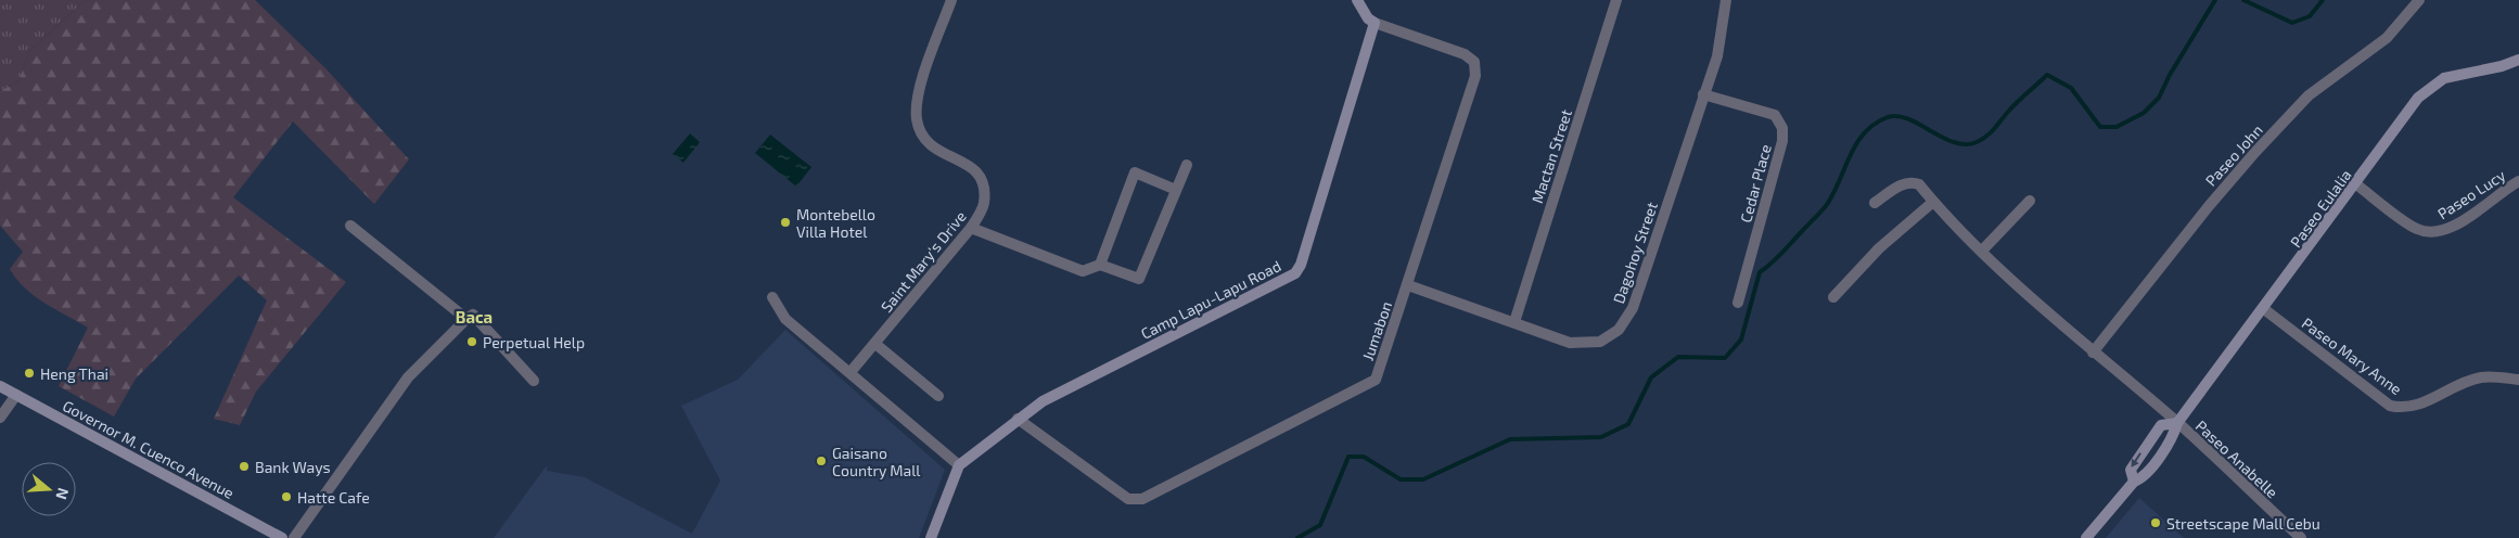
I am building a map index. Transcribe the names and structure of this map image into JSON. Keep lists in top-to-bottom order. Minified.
{"streets":{"street":["Paseo John","Mactan Street","Cedar Place","Paseo Lucy","Paseo Eulalia","Dagohoy Street","Saint Mary's Drive","Camp Lapu-Lapu Road","Jumabon","Paseo Mary Anne","Governor M. Cuenco Avenue","Paseo Anabelle"]},"crossings":[["Paseo John","Paseo Anabelle"],["Mactan Street","Dagohoy Street"],["Cedar Place","Dagohoy Street"],["Paseo Lucy","Paseo Eulalia"],["Paseo Eulalia","Paseo Mary Anne"],["Paseo Eulalia","Paseo Anabelle"],["Dagohoy Street","Jumabon"],["Camp Lapu-Lapu Road","Jumabon"]],"districts":["Baca"],"places":["Montebello Villa Hotel","Perpetual Help","Heng Thai","Gaisano Country Mall","Bank Ways","Hatte Cafe","Streetscape Mall Cebu"],"north":"right"}
